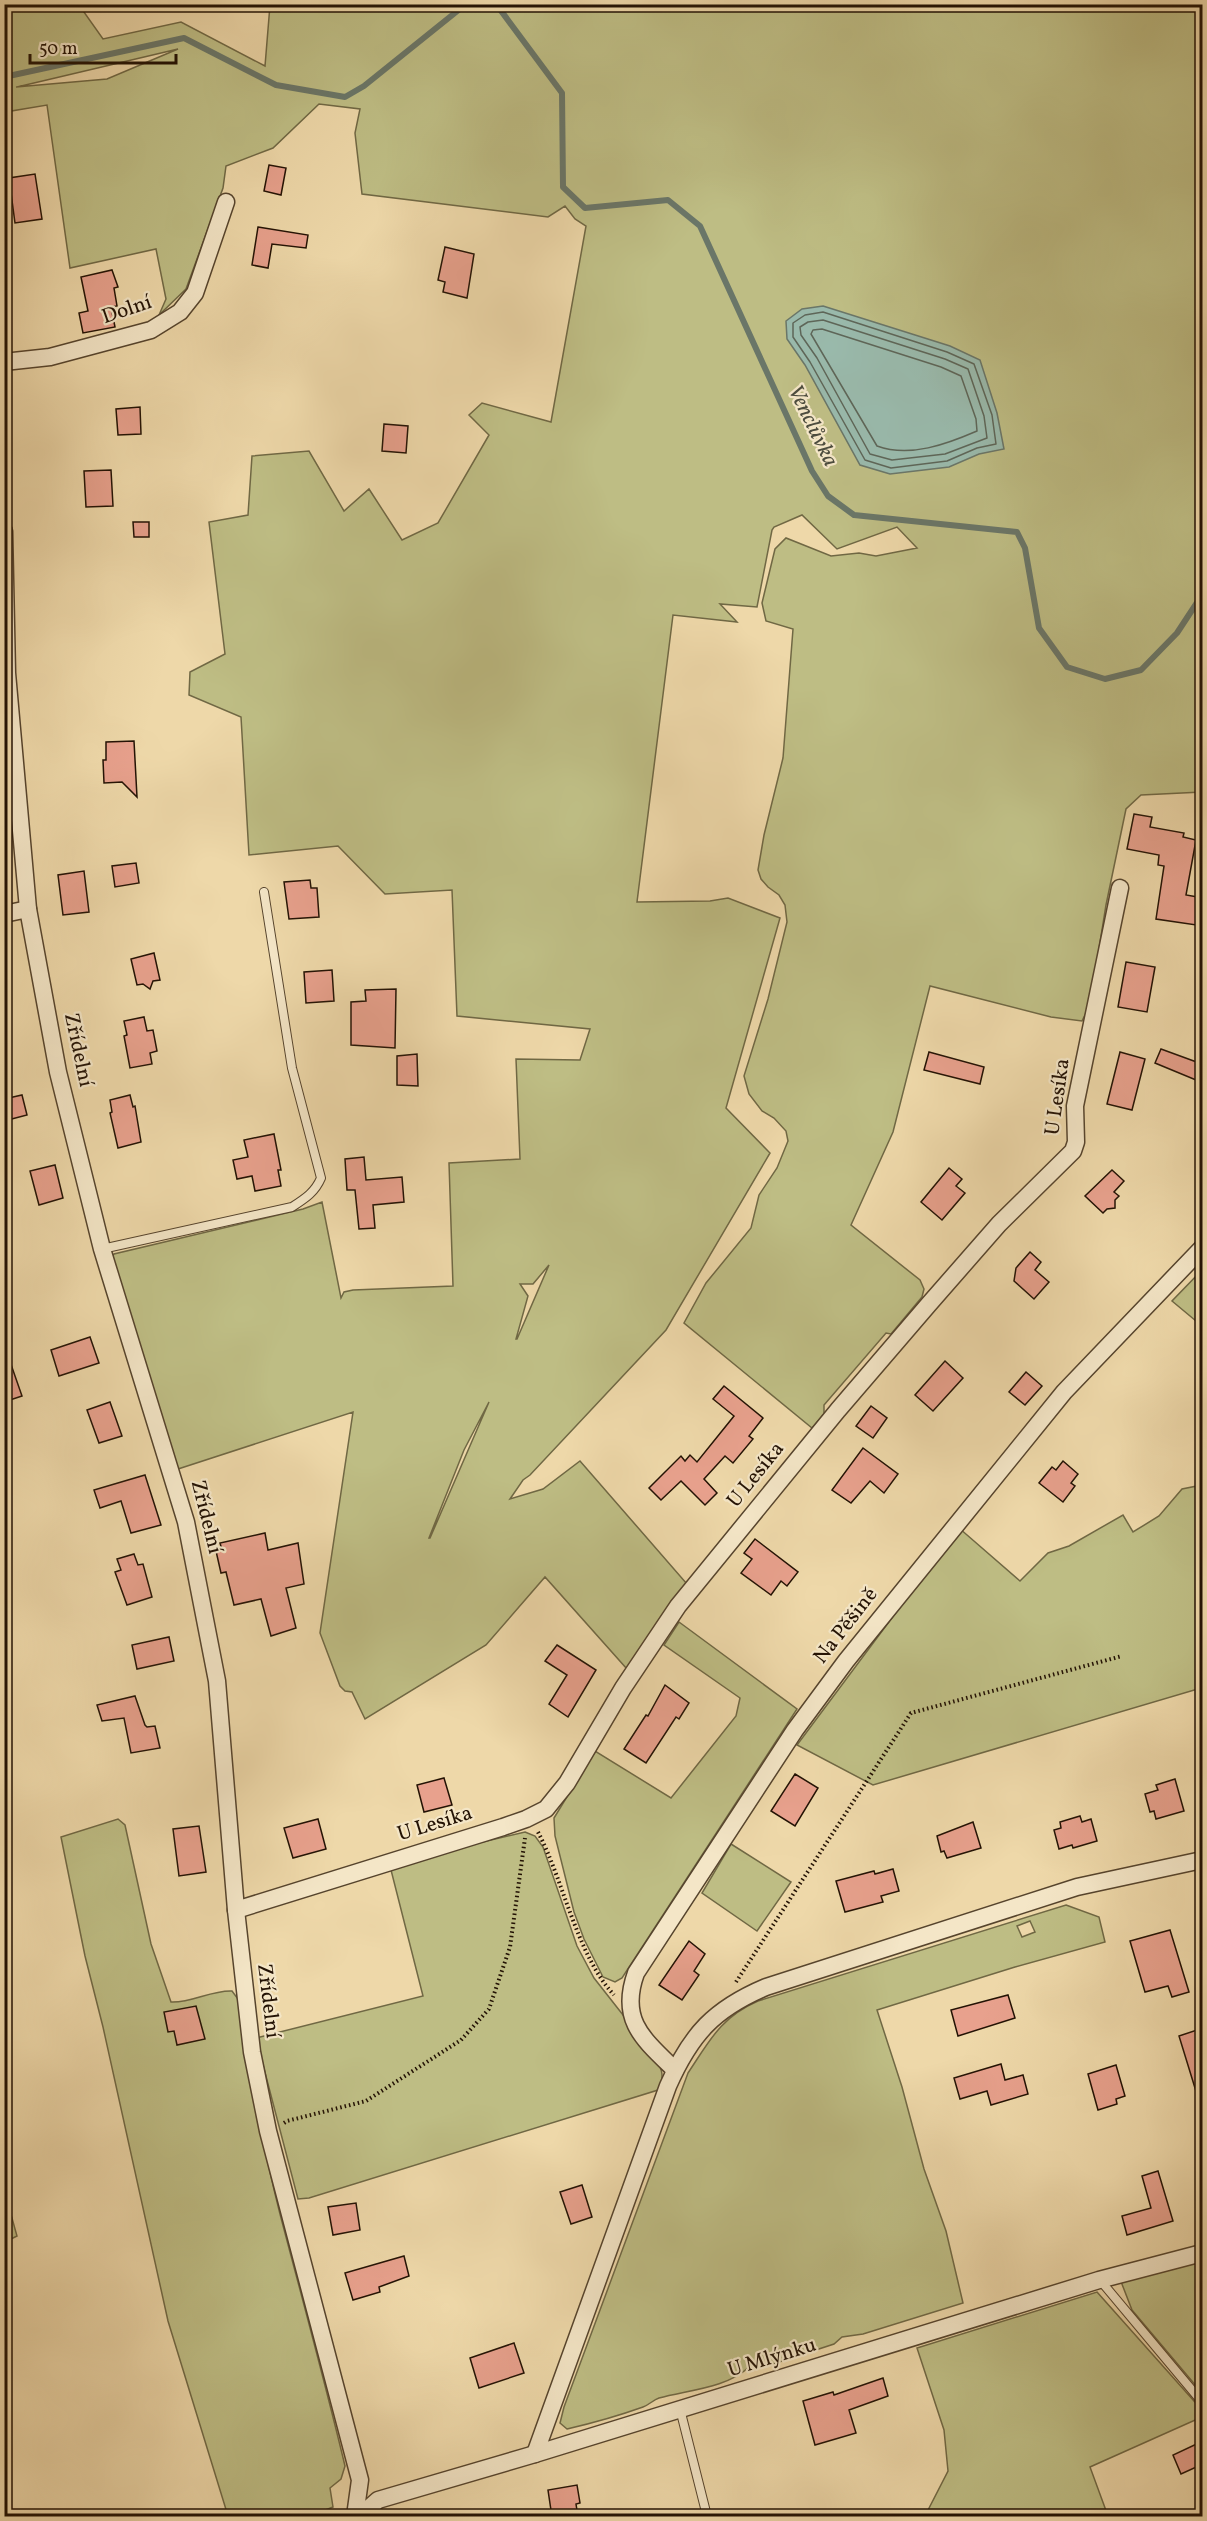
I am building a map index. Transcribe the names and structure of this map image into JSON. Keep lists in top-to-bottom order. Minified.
{"streets":{"street":["Dolní","Zřídelní","U Lesíka","Na Pěšině","U Mlýnku"]},"crossings":[["Zřídelní","U Lesíka"]],"water":["Venclůvka"],"scale_bar":"50 m"}
